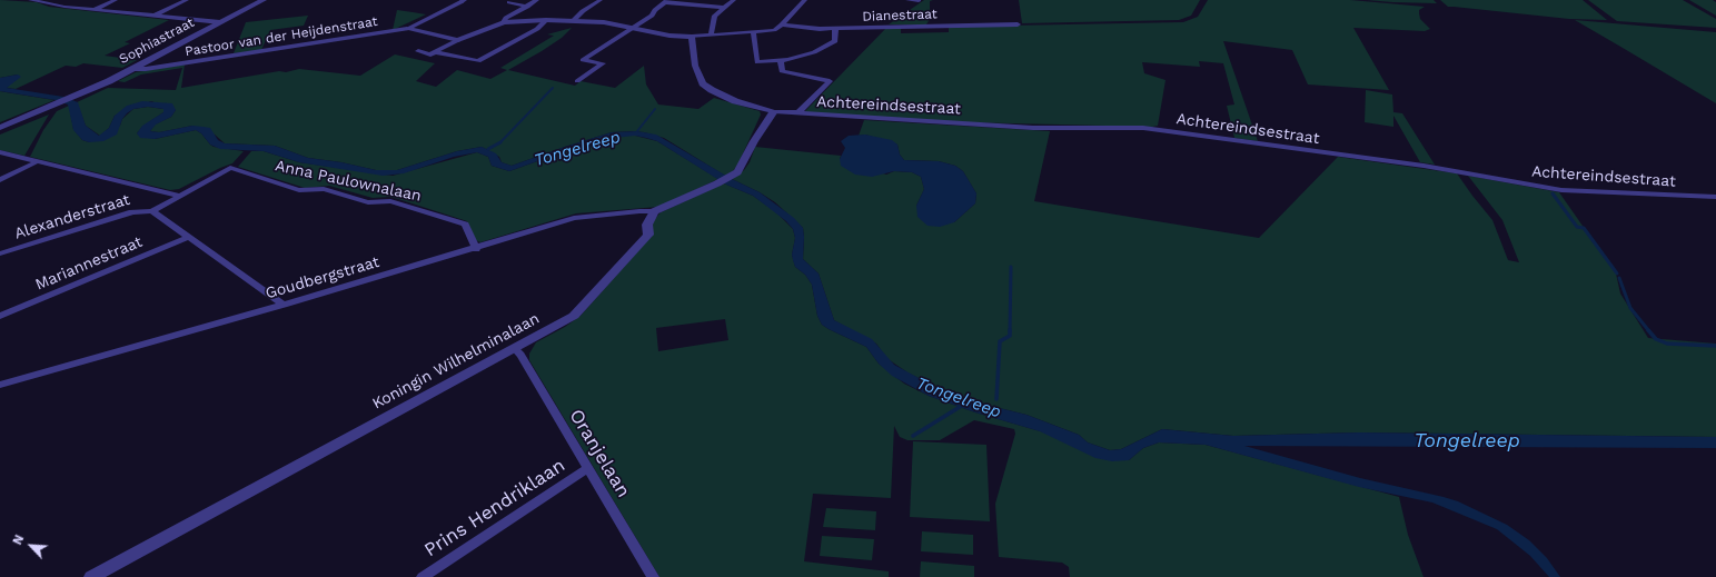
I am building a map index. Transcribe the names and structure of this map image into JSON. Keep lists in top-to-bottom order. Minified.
{"streets":{"street":["Dianestraat","Pastoor van der Heijdenstraat","Sophiastraat","Achtereindsestraat","Anna Paulownalaan","Alexanderstraat","Mariannestraat","Goudbergstraat","Koningin Wilhelminalaan","Oranjelaan","Prins Hendriklaan"]},"crossings":[["Pastoor van der Heijdenstraat","Sophiastraat"],["Anna Paulownalaan","Alexanderstraat"],["Anna Paulownalaan","Goudbergstraat"],["Alexanderstraat","Mariannestraat"],["Alexanderstraat","Goudbergstraat"],["Goudbergstraat","Koningin Wilhelminalaan"],["Koningin Wilhelminalaan","Oranjelaan"],["Oranjelaan","Prins Hendriklaan"]],"water":["Tongelreep"],"north":"top left"}
